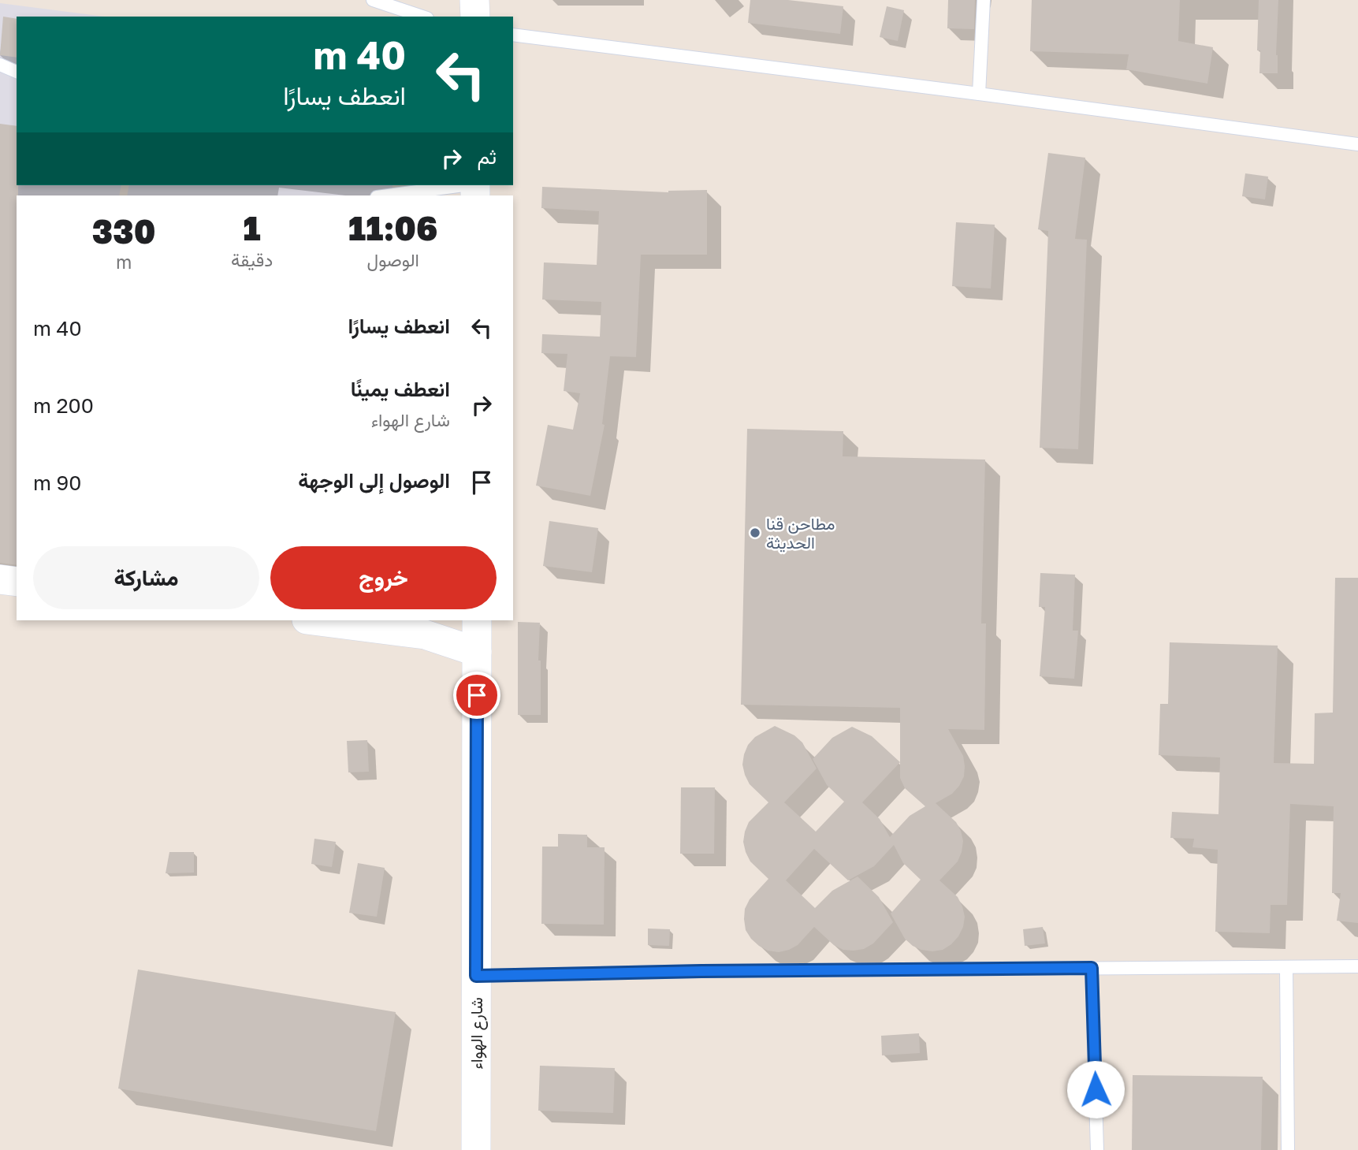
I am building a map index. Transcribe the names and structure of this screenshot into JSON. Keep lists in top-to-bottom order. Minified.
{"streets":{"street":["شارع الهواء"]},"places":["مطاحن قنا الحديثة"],"page":{"turn":["40 m","انعطف يسارًا"],"then":"ثم","eta":["11:06","الوصول","1","دقيقة","330","m"],"list":[{"name":"انعطف يسارًا","value":"40 m"},{"name":"انعطف يمينًا","note":"شارع الهواء","value":"200 m"},{"name":"الوصول إلى الوجهة","value":"90 m"}],"buttons":["خروج","مشاركة"]}}
